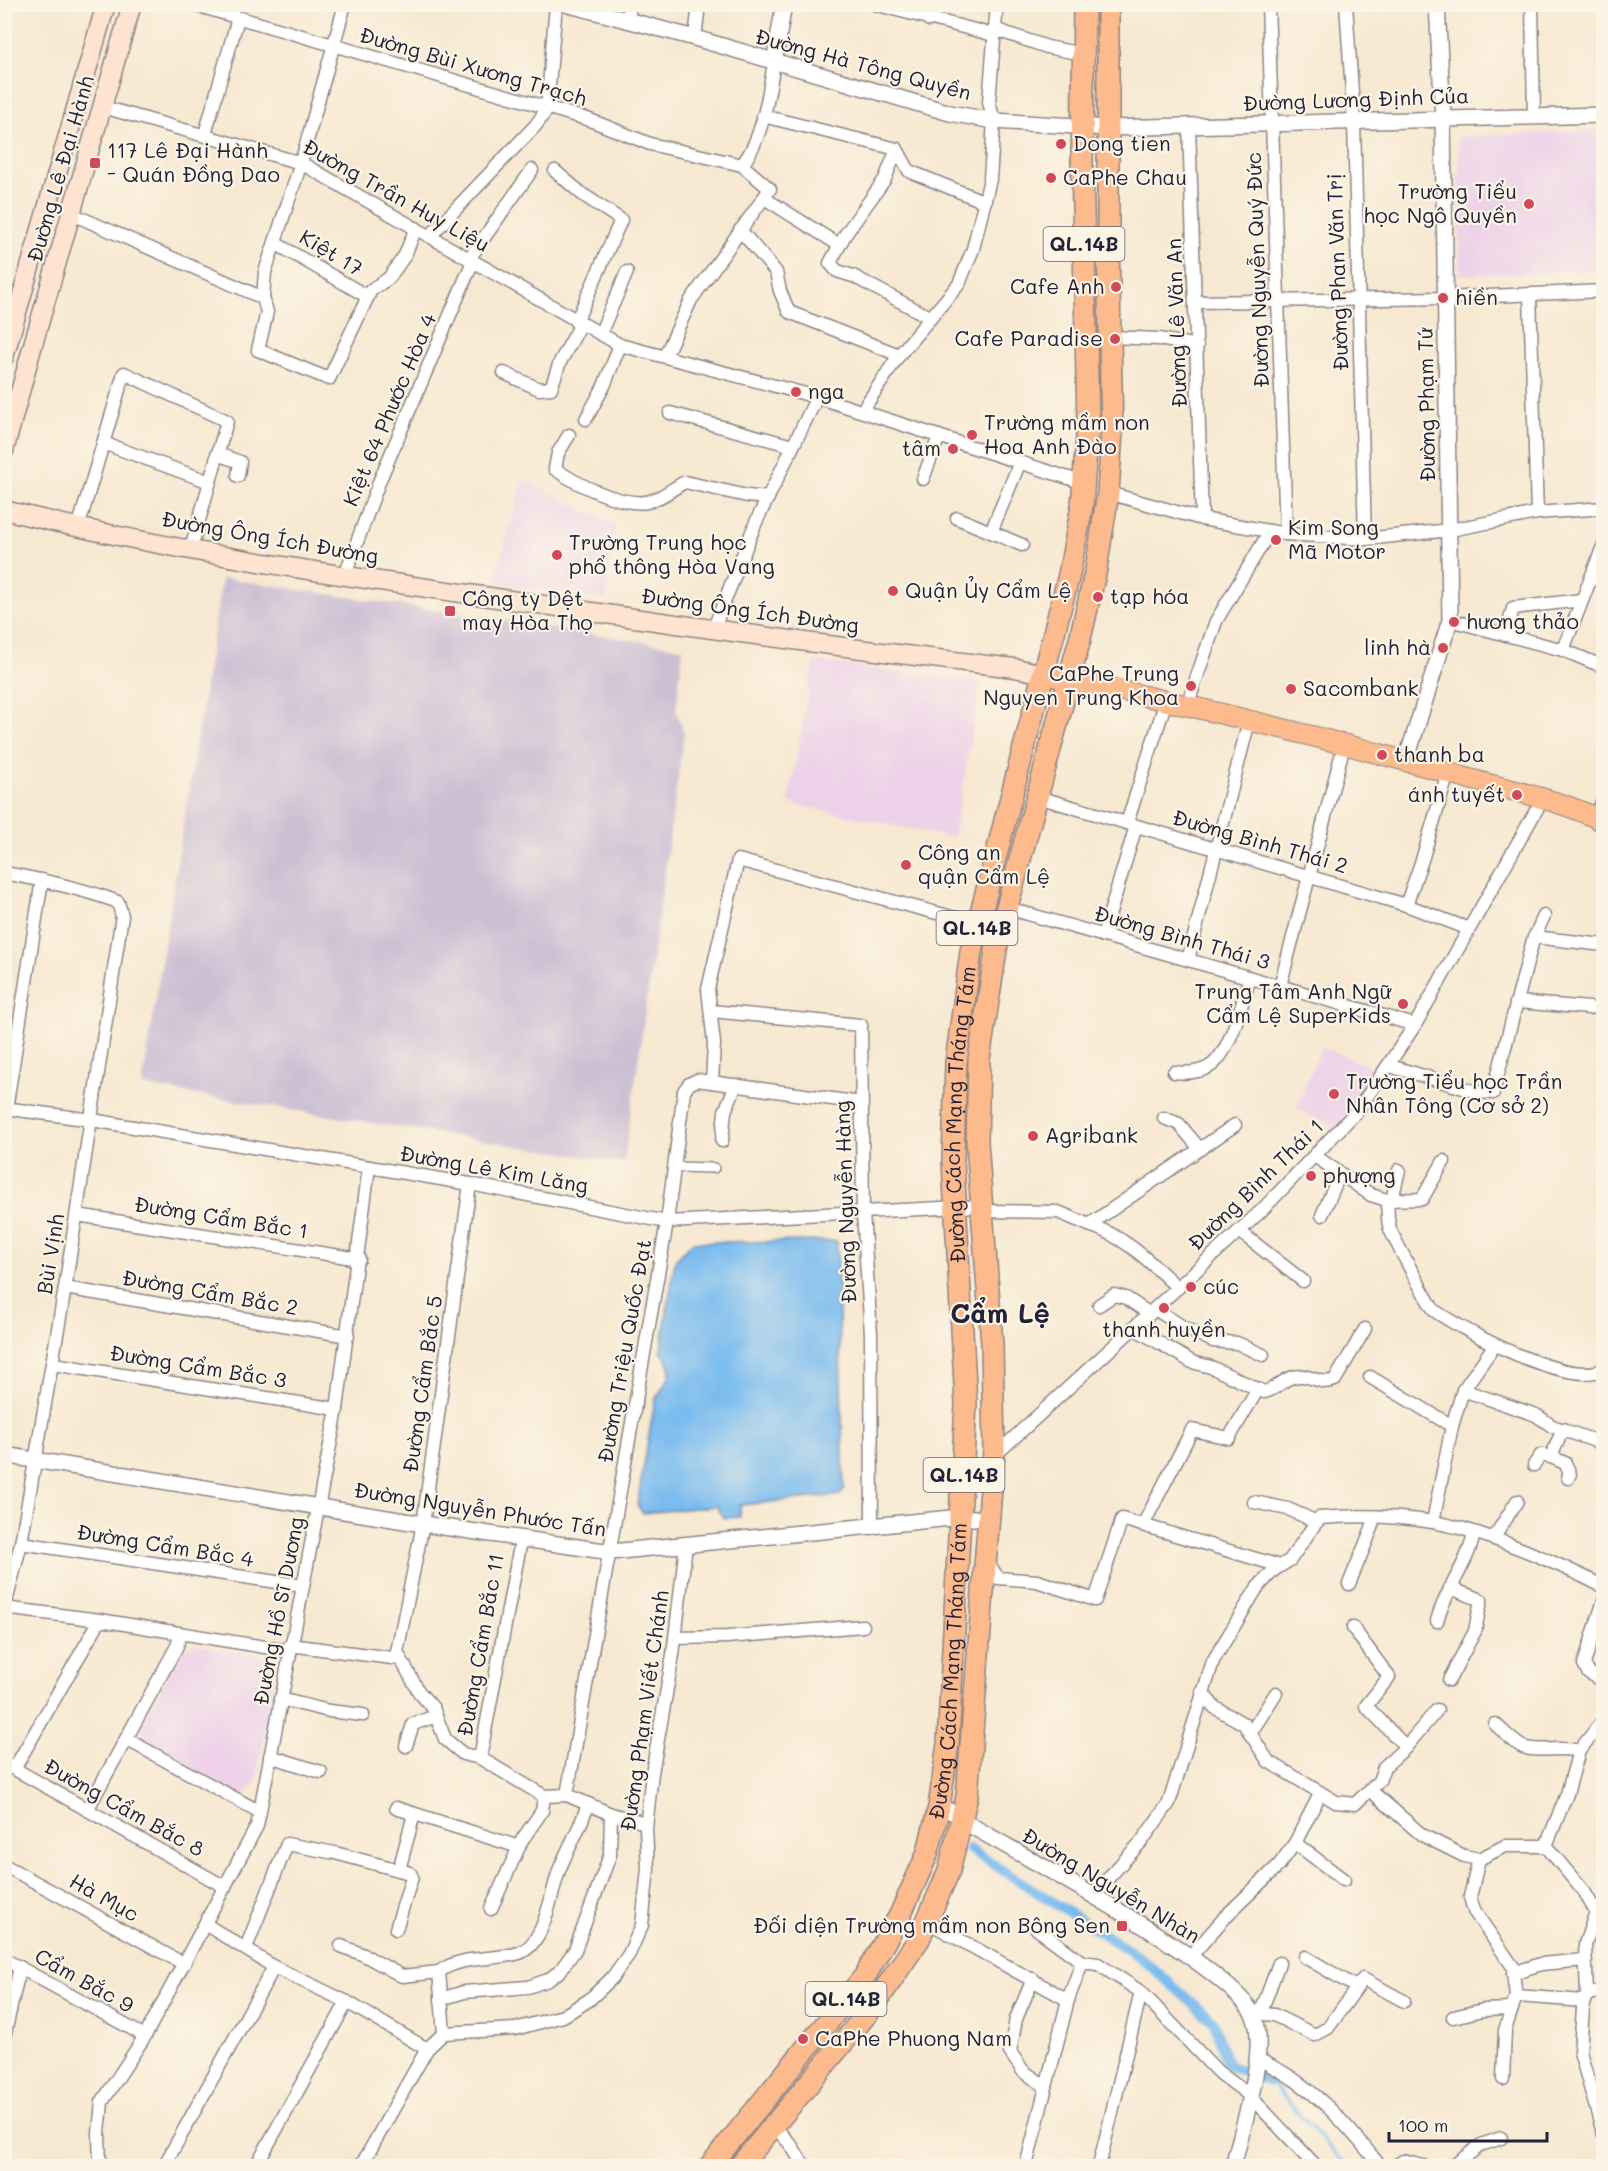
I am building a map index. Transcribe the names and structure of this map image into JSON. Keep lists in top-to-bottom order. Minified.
{"streets":{"highway":["QL.14B","Đường Cách Mạng Tháng Tám"],"main road":["Đường Lê Đại Hành","Đường Ông Ích Đường"],"street":["Đường Hà Tông Quyền","Đường Bùi Xương Trạch","Đường Lương Định Của","Đường Trần Huy Liệu","Kiệt 17","Đường Nguyễn Quý Đức","Đường Phan Văn Trị","Đường Lê Văn An","Đường Phạm Tứ","Kiệt 64 Phước Hòa 4","Đường Bình Thái 2","Đường Bình Thái 3","Đường Lê Kim Lăng","Đường Bình Thái 1","Đường Nguyễn Hàng","Đường Cẩm Bắc 1","Bùi Vịnh","Đường Cẩm Bắc 2","Đường Triệu Quốc Đạt","Đường Cẩm Bắc 3","Đường Cẩm Bắc 5","Đường Nguyễn Phước Tấn","Đường Cẩm Bắc 4","Đường Hồ Sĩ Dương","Đường Cẩm Bắc 11","Đường Phạm Viết Chánh","Đường Cẩm Bắc 8","Đường Nguyễn Nhàn","Hà Mục","Cẩm Bắc 9"]},"crossings":[["Đường Hà Tông Quyền","Đường Lương Định Của"],["Đường Hà Tông Quyền","Đường Cách Mạng Tháng Tám"],["Đường Lương Định Của","Đường Nguyễn Quý Đức"],["Đường Lương Định Của","Đường Phan Văn Trị"],["Đường Lương Định Của","Đường Lê Văn An"],["Đường Lương Định Của","Đường Phạm Tứ"],["Đường Lương Định Của","Đường Cách Mạng Tháng Tám"],["Đường Lê Đại Hành","Đường Trần Huy Liệu"],["Đường Trần Huy Liệu","Kiệt 64 Phước Hòa 4"],["Đường Trần Huy Liệu","Đường Cách Mạng Tháng Tám"],["Đường Phạm Tứ","Đường Ông Ích Đường"],["Kiệt 64 Phước Hòa 4","Đường Ông Ích Đường"],["Đường Ông Ích Đường","Đường Cách Mạng Tháng Tám"],["Đường Ông Ích Đường","Đường Bình Thái 1"],["Đường Bình Thái 2","Đường Cách Mạng Tháng Tám"],["Đường Bình Thái 2","Đường Bình Thái 1"],["Đường Bình Thái 3","Đường Cách Mạng Tháng Tám"],["Đường Bình Thái 3","Đường Bình Thái 1"],["Đường Cách Mạng Tháng Tám","Đường Lê Kim Lăng"],["Đường Cách Mạng Tháng Tám","Đường Bình Thái 1"],["Đường Cách Mạng Tháng Tám","Đường Nguyễn Phước Tấn"],["Đường Cách Mạng Tháng Tám","Đường Nguyễn Nhàn"],["Đường Lê Kim Lăng","Đường Bình Thái 1"],["Đường Lê Kim Lăng","Đường Nguyễn Hàng"],["Đường Lê Kim Lăng","Bùi Vịnh"],["Đường Lê Kim Lăng","Đường Triệu Quốc Đạt"],["Đường Lê Kim Lăng","Đường Cẩm Bắc 5"],["Đường Lê Kim Lăng","Đường Hồ Sĩ Dương"],["Đường Nguyễn Hàng","Đường Triệu Quốc Đạt"],["Đường Nguyễn Hàng","Đường Nguyễn Phước Tấn"],["Đường Cẩm Bắc 1","Bùi Vịnh"],["Đường Cẩm Bắc 1","Đường Hồ Sĩ Dương"],["Bùi Vịnh","Đường Cẩm Bắc 2"],["Bùi Vịnh","Đường Cẩm Bắc 3"],["Bùi Vịnh","Đường Nguyễn Phước Tấn"],["Bùi Vịnh","Đường Cẩm Bắc 4"],["Đường Cẩm Bắc 2","Đường Hồ Sĩ Dương"],["Đường Triệu Quốc Đạt","Đường Nguyễn Phước Tấn"],["Đường Cẩm Bắc 3","Đường Hồ Sĩ Dương"],["Đường Cẩm Bắc 5","Đường Nguyễn Phước Tấn"],["Đường Nguyễn Phước Tấn","Đường Hồ Sĩ Dương"],["Đường Nguyễn Phước Tấn","Đường Cẩm Bắc 11"],["Đường Nguyễn Phước Tấn","Đường Phạm Viết Chánh"],["Đường Cẩm Bắc 4","Đường Hồ Sĩ Dương"],["Đường Hồ Sĩ Dương","Đường Cẩm Bắc 8"],["Đường Hồ Sĩ Dương","Hà Mục"],["Đường Hồ Sĩ Dương","Cẩm Bắc 9"]],"districts":["Cẩm Lệ"],"places":{"other":["Dong tien","CaPhe Chau","Trường Tiểu học Ngô Quyền","Cafe Anh","hiền","Cafe Paradise","nga","Trường mầm non Hoa Anh Đào","tâm","Kim Song Mã Motor","Trường Trung học phổ thông Hòa Vang","Quận Ủy Cẩm Lệ","tạp hóa","hương thảo","linh hà","CaPhe Trung Nguyen Trung Khoa","Sacombank","thanh ba","ánh tuyết","Công an quận Cẩm Lệ","Trung Tâm Anh Ngữ Cẩm Lệ SuperKids","Trường Tiểu học Trần Nhân Tông (Cơ sở 2)","Agribank","phượng","cúc","thanh huyền","CaPhe Phuong Nam"],"transit":["117 Lê Đại Hành - Quán Đồng Dao","Công ty Dệt may Hòa Thọ","Đối diện Trường mầm non Bông Sen"]},"scale_bar":"100 m"}
